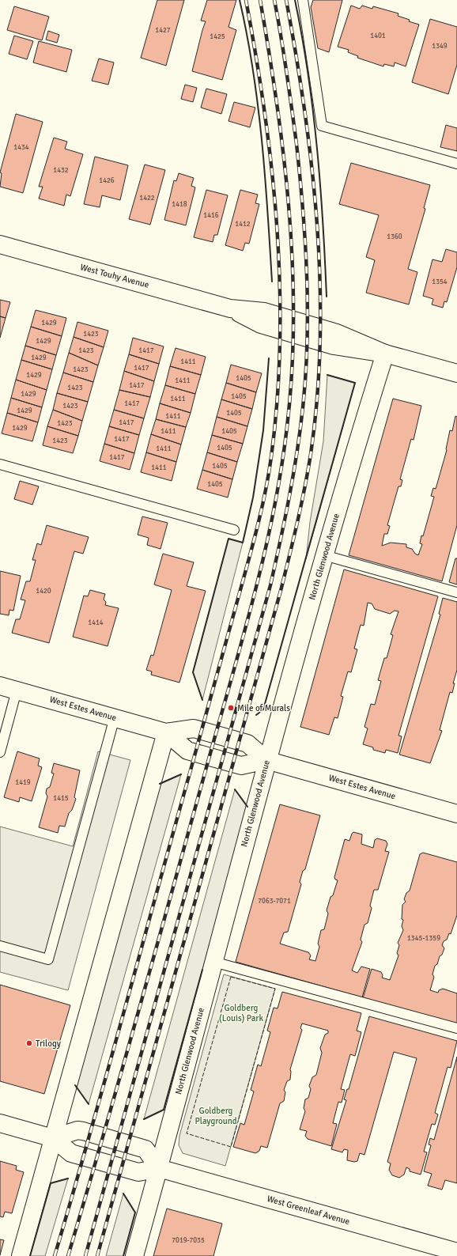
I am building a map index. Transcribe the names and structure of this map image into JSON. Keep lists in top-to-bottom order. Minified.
{"streets":{"street":["West Touhy Avenue","North Glenwood Avenue","West Estes Avenue","West Greenleaf Avenue"]},"crossings":[["West Touhy Avenue","North Glenwood Avenue"],["North Glenwood Avenue","West Estes Avenue"],["North Glenwood Avenue","West Greenleaf Avenue"]],"parks":["Goldberg (Louis) Park","Goldberg Playground"],"places":["Mile of Murals","Trilogy"],"house_numbers":["1427","1401","1425","1349","1434","1432","1426","1422","1418","1416","1412","1360","1354","1429","1423","1429","1423","1417","1429","1411","1417","1423","1429","1405","1411","1417","1423","1429","1405","1411","1417","1423","1429","1405","1411","1417","1423","1429","1411","1405","1417","1423","1405","1411","1417","1405","1411","1405","1420","1414","1419","1415","7063-7071","1345-1359","7019-7035"]}
